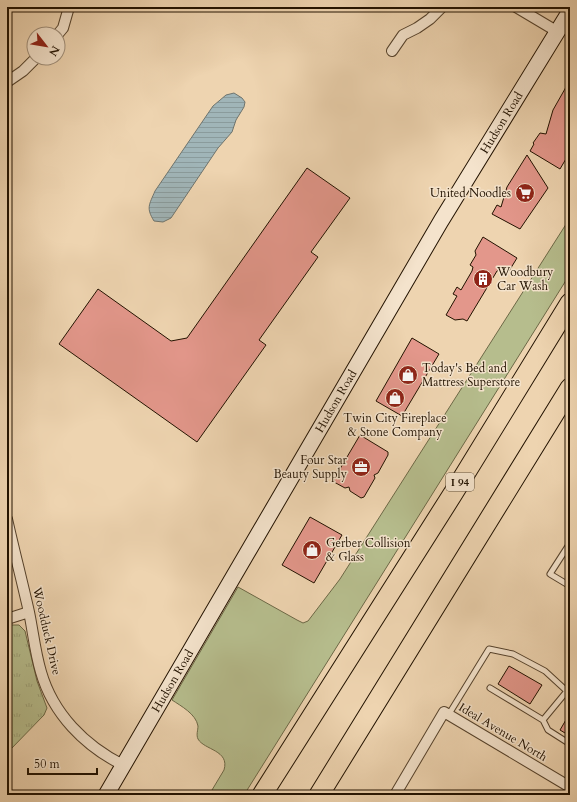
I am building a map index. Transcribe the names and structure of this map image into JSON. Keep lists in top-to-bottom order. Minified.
{"streets":{"highway":["I 94"],"street":["Hudson Road","Woodduck Drive","Ideal Avenue North"]},"crossings":[["Hudson Road","Woodduck Drive"]],"places":{"supermarket":["United Noodles"],"building":["Woodbury Car Wash"],"shop":["Today's Bed and Mattress Superstore","Twin City Fireplace & Stone Company","Gerber Collision & Glass"],"office":["Four Star Beauty Supply"]},"scale_bar":"50 m","north":"bottom right"}
